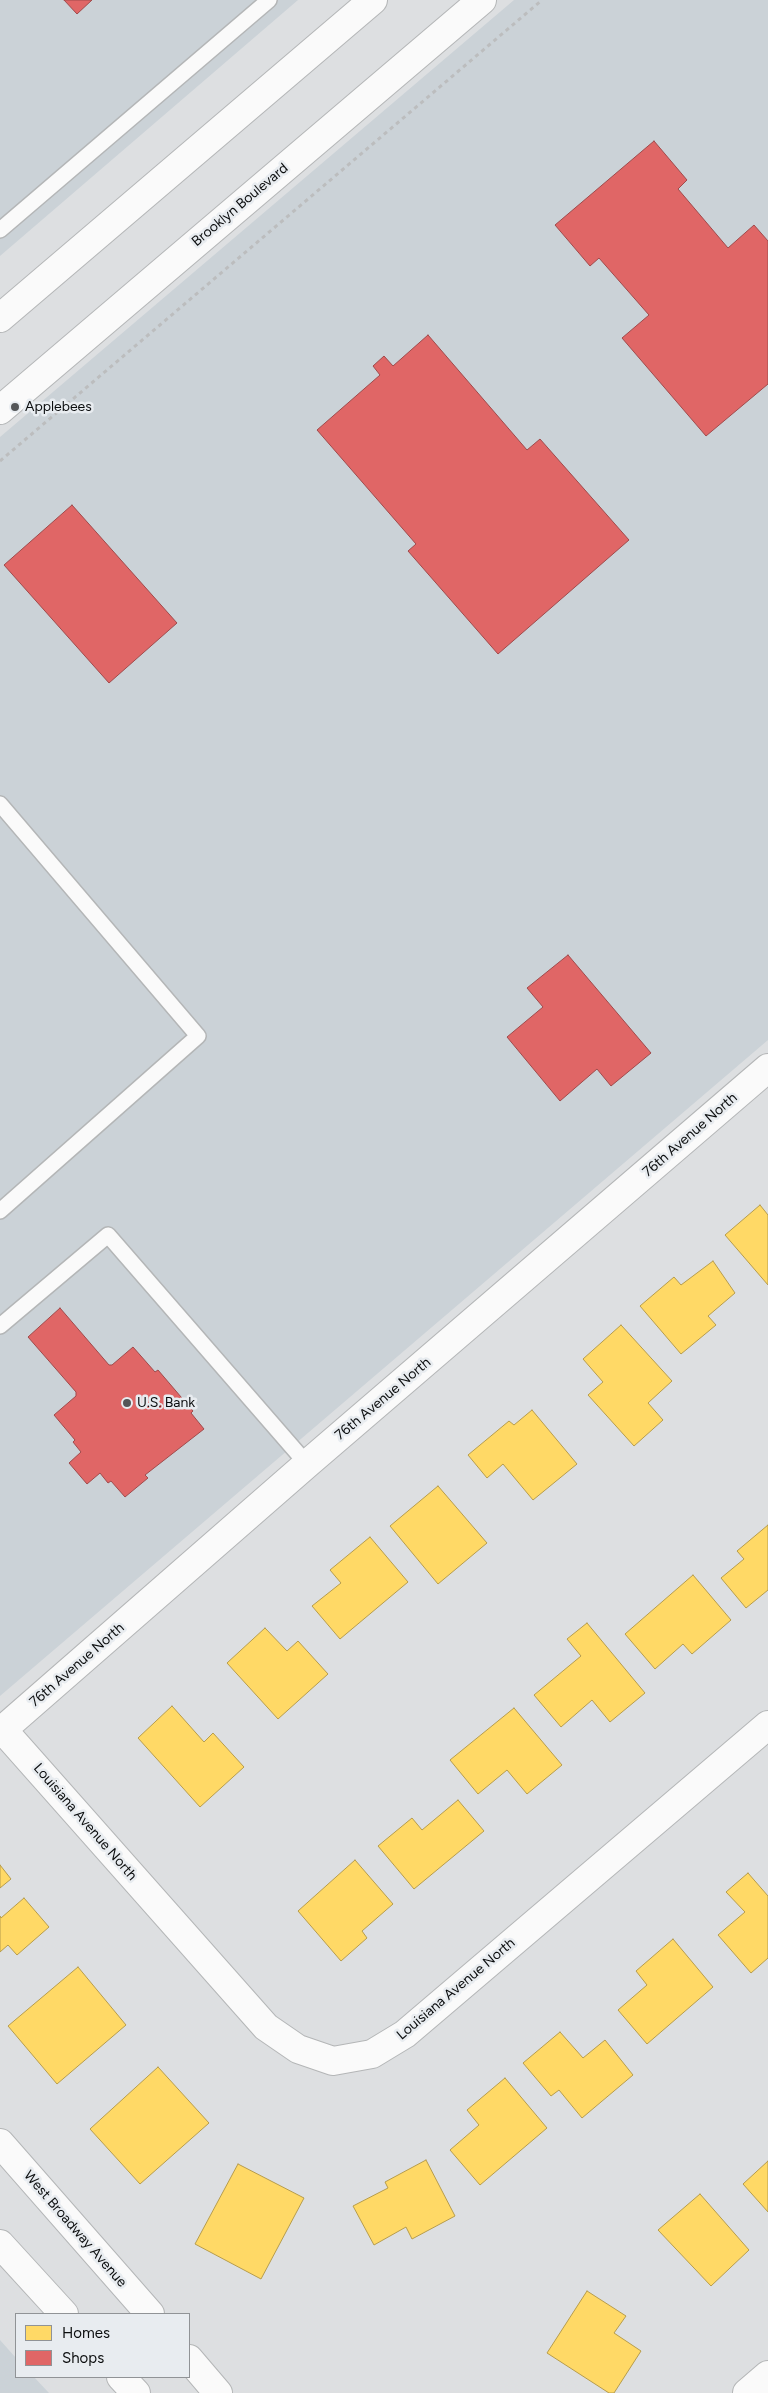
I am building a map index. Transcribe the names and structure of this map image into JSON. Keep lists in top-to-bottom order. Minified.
{"streets":{"street":["Brooklyn Boulevard","76th Avenue North","Louisiana Avenue North","West Broadway Avenue"]},"crossings":[["76th Avenue North","Louisiana Avenue North"]],"places":["Applebees","U.S. Bank"],"legend":["Homes","Shops"]}
